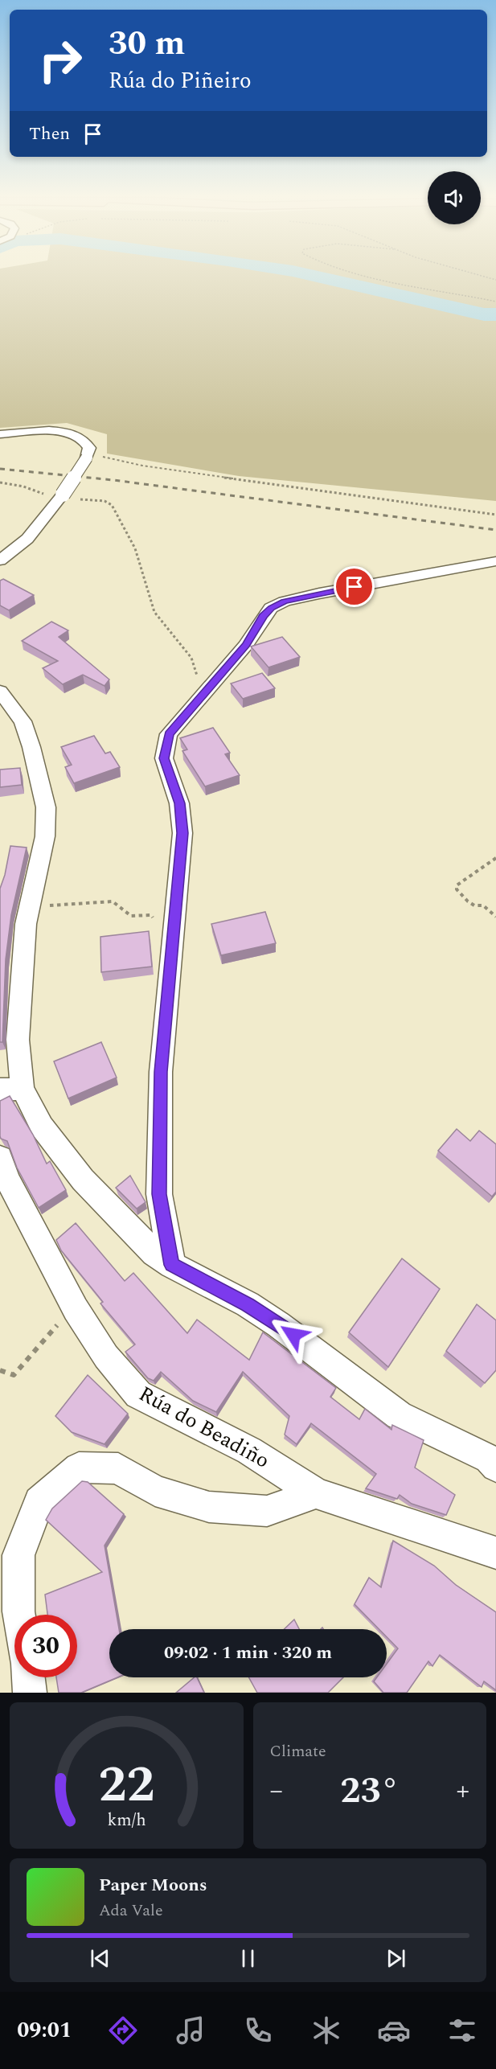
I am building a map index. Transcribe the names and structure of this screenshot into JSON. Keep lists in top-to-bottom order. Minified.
{"streets":{"street":["Rúa do Beadiño"]},"page":{"turn":["30 m","Rúa do Piñeiro"],"then":"Then","limit":"30","trip":"09:02 · 1 min · 320 m","tile":"Climate","heat":["−","23°","+"],"song":["Paper Moons","Ada Vale"],"tabs":"09:01","gauge":["22","km/h"]}}
